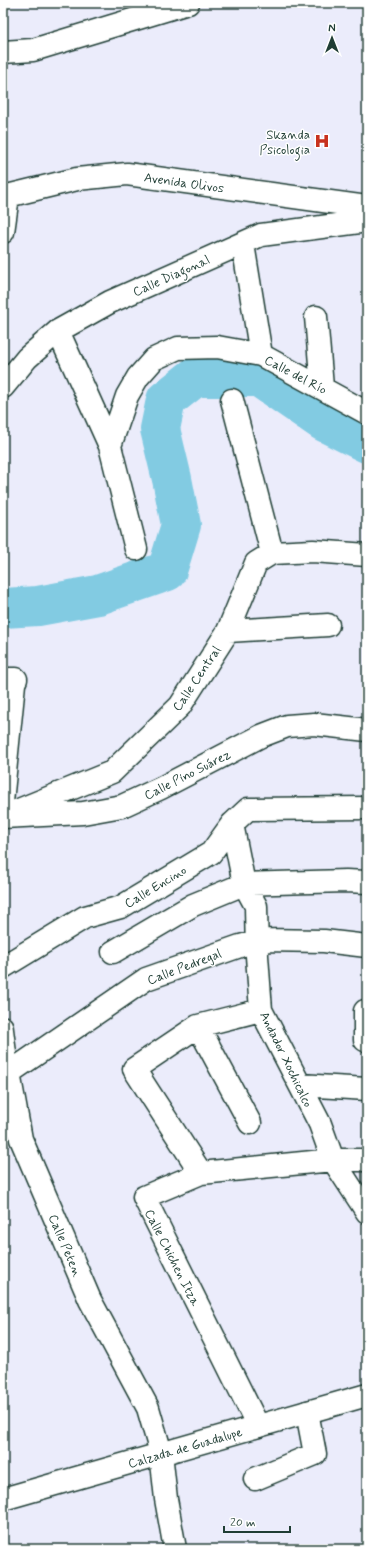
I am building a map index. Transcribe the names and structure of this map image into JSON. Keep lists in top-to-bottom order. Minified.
{"streets":{"street":["Avenida Olivos","Calle Diagonal","Calle del Río","Calle Central","Calle Pino Suárez","Calle Encino","Calle Pedregal","Andador Xochicalco","Calle Peten","Calle Chichen Itza","Calzada de Guadalupe"]},"crossings":[["Calle Central","Calle Pino Suárez"],["Calle Encino","Andador Xochicalco"],["Calle Pedregal","Andador Xochicalco"],["Calle Pedregal","Calle Peten"],["Andador Xochicalco","Calle Chichen Itza"],["Calle Peten","Calzada de Guadalupe"],["Calle Chichen Itza","Calzada de Guadalupe"]],"places":{"hospital":["Skanda Psicologia"]},"scale_bar":"20 m","north":"top"}
